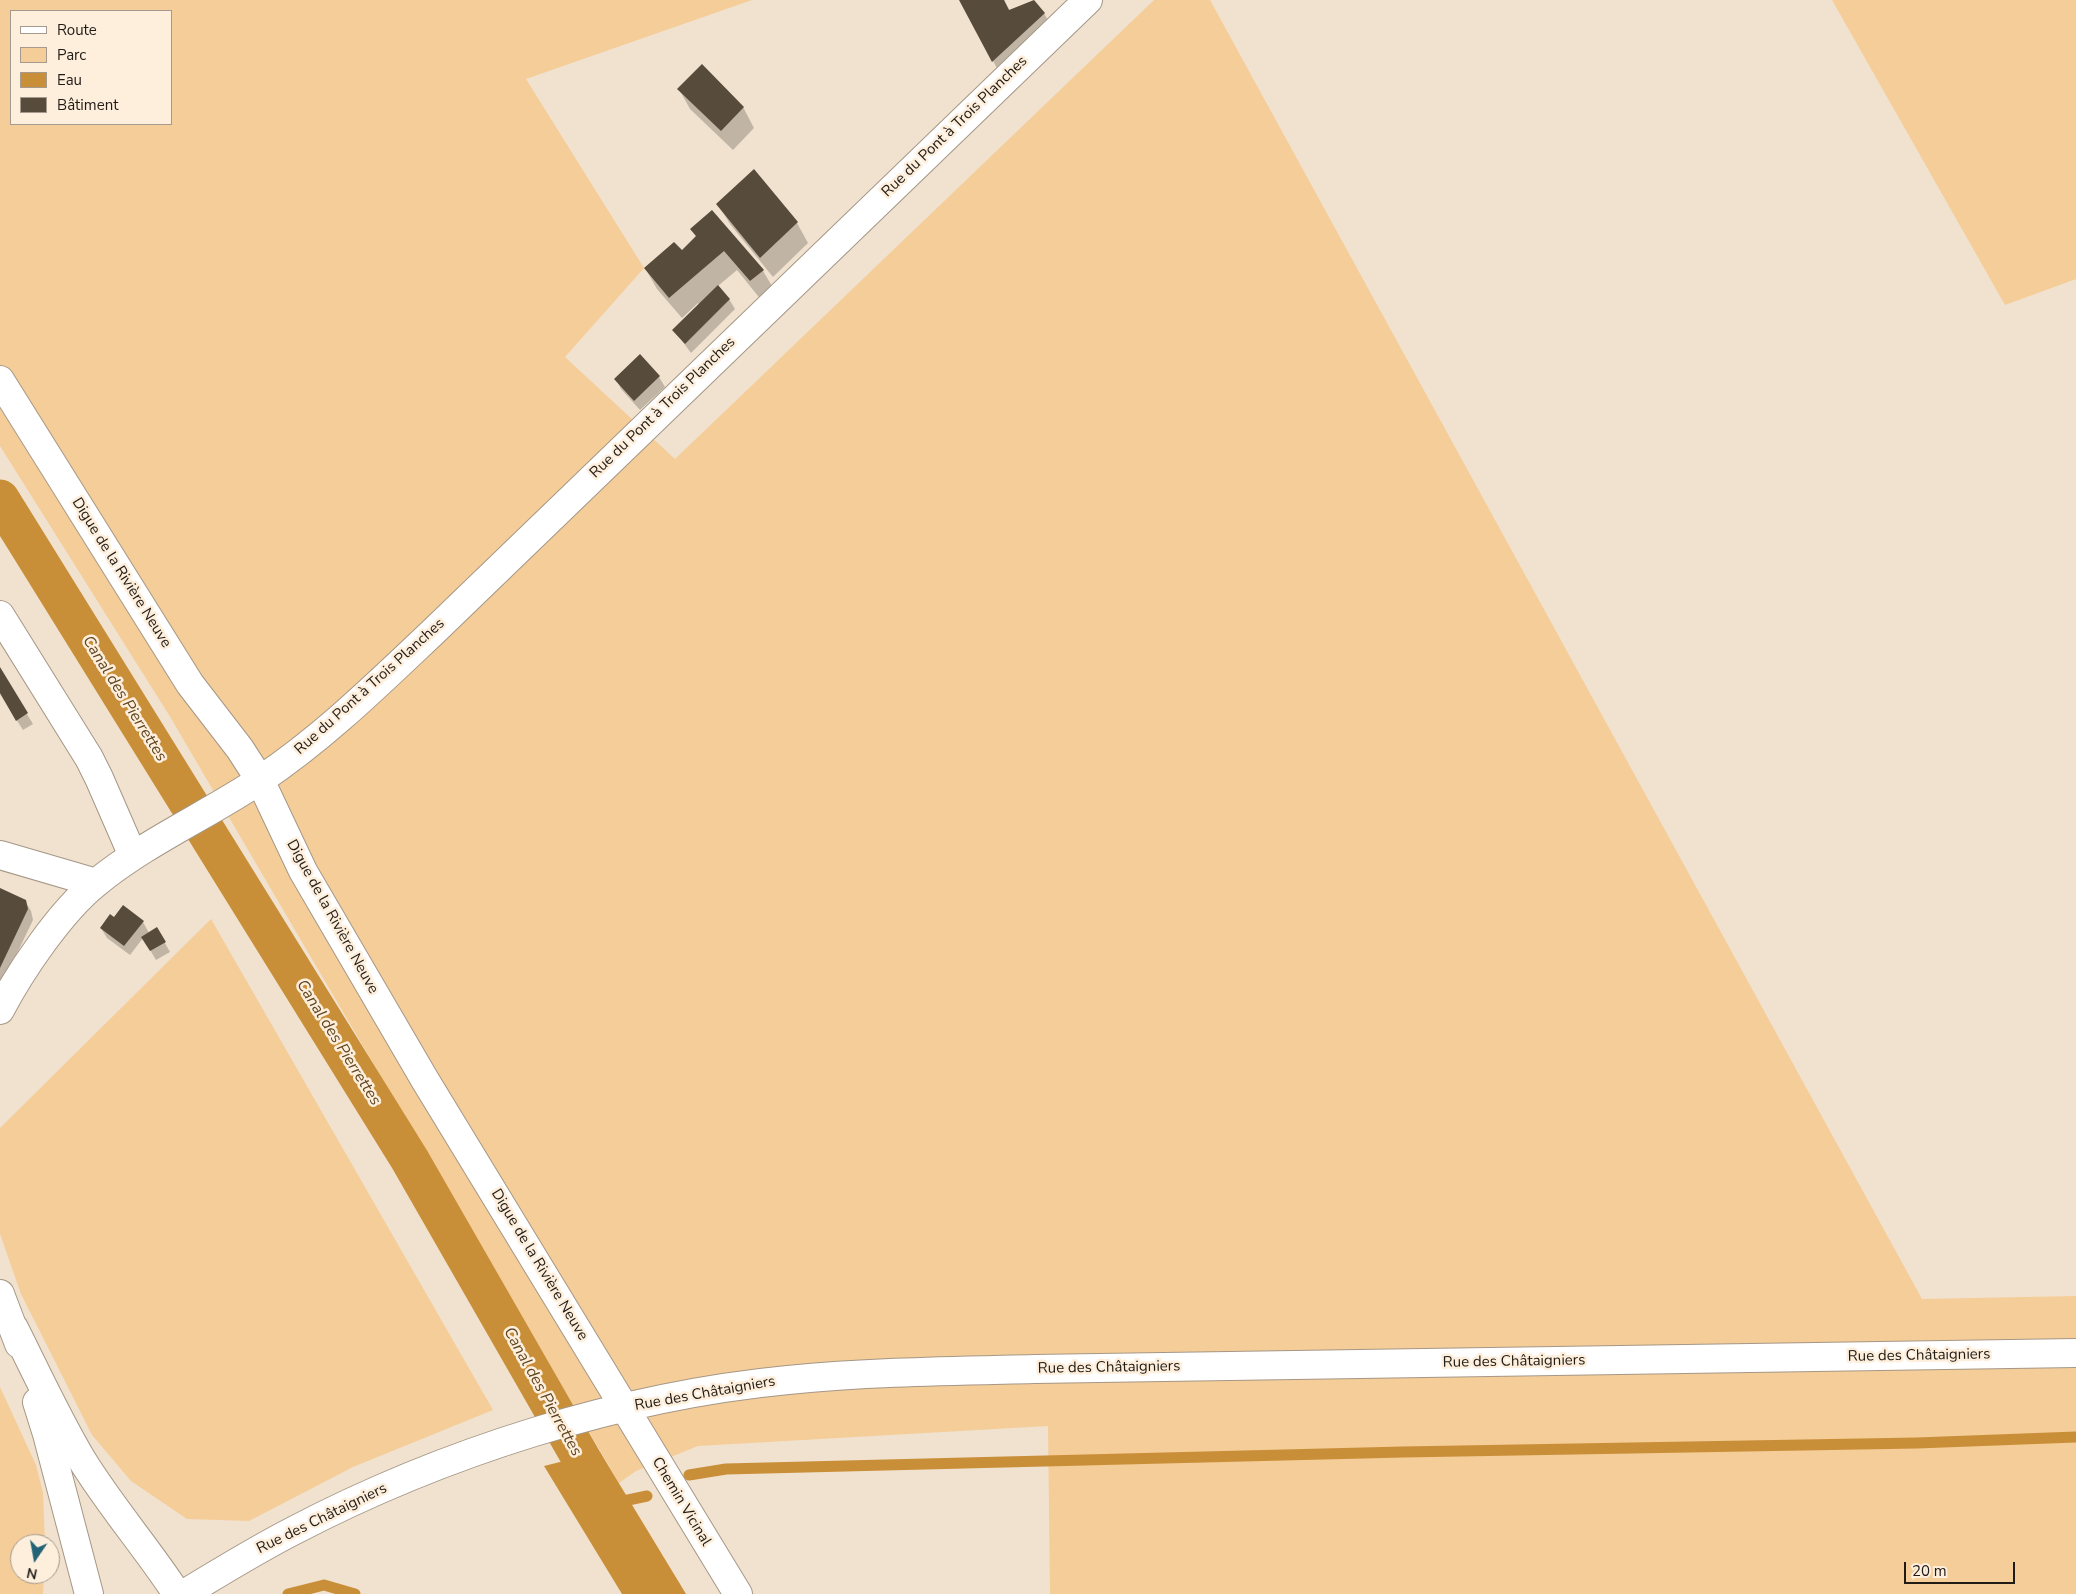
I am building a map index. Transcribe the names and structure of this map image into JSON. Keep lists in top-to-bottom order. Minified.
{"streets":{"street":["Rue du Pont à Trois Planches","Digue de la Rivière Neuve","Rue des Châtaigniers","Chemin Vicinal"]},"crossings":[["Rue du Pont à Trois Planches","Digue de la Rivière Neuve"],["Digue de la Rivière Neuve","Rue des Châtaigniers"],["Digue de la Rivière Neuve","Chemin Vicinal"],["Rue des Châtaigniers","Chemin Vicinal"]],"water":["Canal des Pierrettes"],"legend":["Route","Parc","Eau","Bâtiment"],"scale_bar":"20 m","north":"bottom"}
